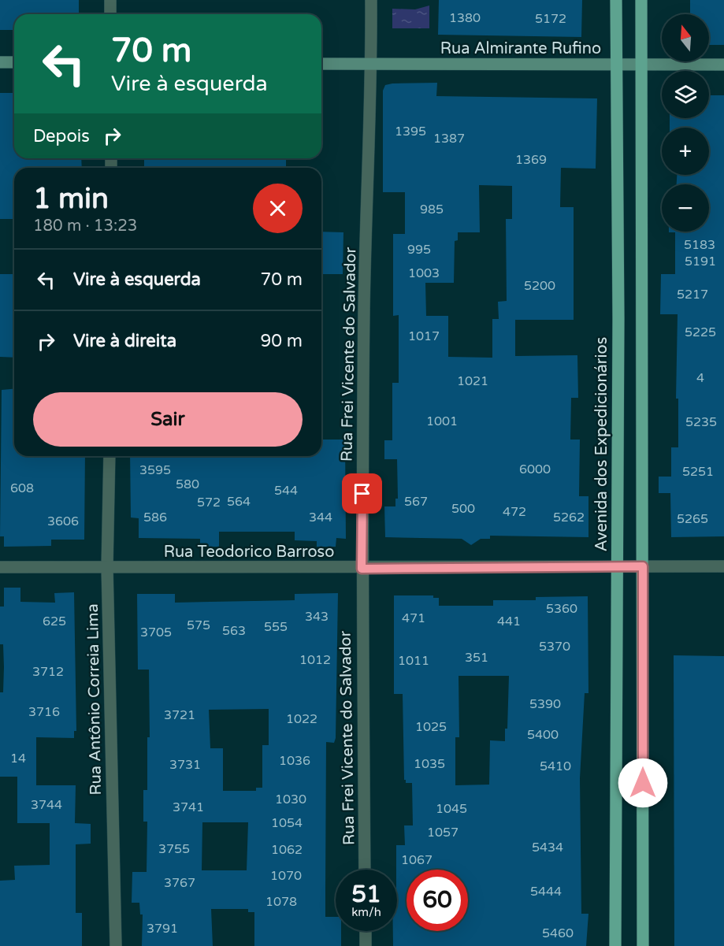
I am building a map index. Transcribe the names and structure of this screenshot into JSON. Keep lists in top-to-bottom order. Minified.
{"streets":{"main road":["Avenida dos Expedicionários"],"street":["Rua Almirante Rufino","Rua Frei Vicente do Salvador","Rua Teodorico Barroso","Rua Antônio Correia Lima"]},"crossings":[["Rua Almirante Rufino","Rua Frei Vicente do Salvador"],["Rua Almirante Rufino","Avenida dos Expedicionários"],["Rua Frei Vicente do Salvador","Rua Teodorico Barroso"],["Avenida dos Expedicionários","Rua Teodorico Barroso"],["Rua Teodorico Barroso","Rua Antônio Correia Lima"]],"house_numbers":["1380","5172","1395","1387","1369","985","5183","995","5191","1003","5200","5217","5225","1017","4","1021","1001","5235","6000","3595","5251","580","608","544","564","567","572","500","472","586","344","5262","5265","3606","5360","343","471","625","441","575","555","563","3705","5370","351","1012","1011","3712","5390","3716","3721","1022","1025","5400","14","1036","1035","3731","5410","1030","3744","3741","1045","1054","1057","5434","3755","1062","1067","1070","3767","5444","1078","3791","5460"],"north":"top","page":{"map_buttons":["+","−"],"turn":["70 m","Vire à esquerda"],"then":"Depois","heading":["1 min","180 m · 13:23"],"list":[{"name":"Vire à esquerda","value":"70 m"},{"name":"Vire à direita","value":"90 m"}],"buttons":"Sair","speed":"51 km/h","limit":"60"}}
